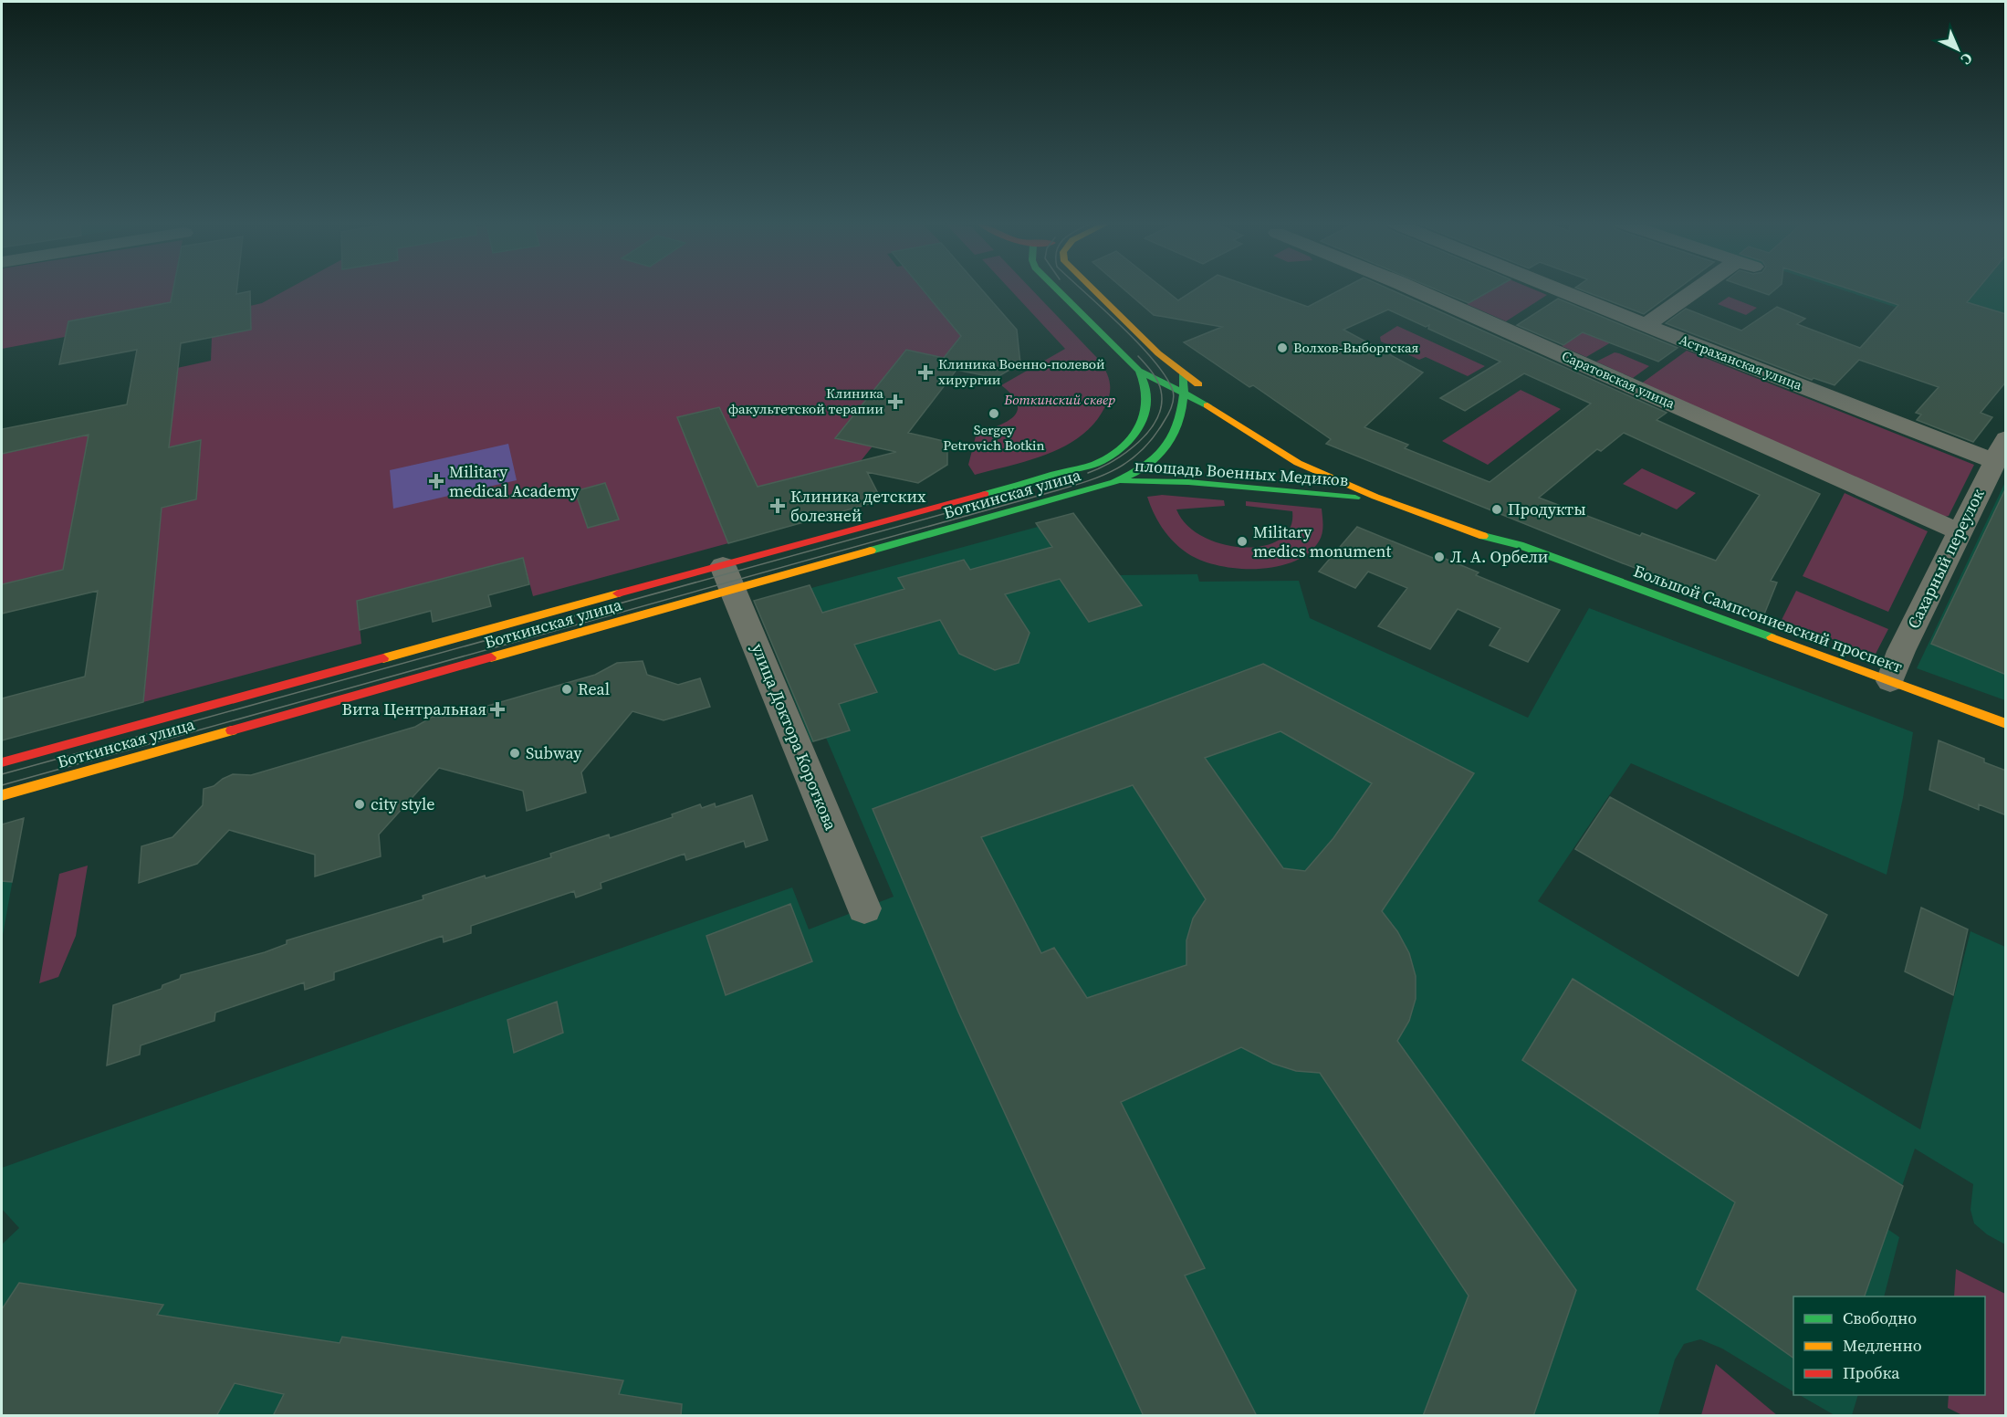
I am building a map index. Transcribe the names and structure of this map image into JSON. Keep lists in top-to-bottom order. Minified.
{"streets":{"main road":["площадь Военных Медиков","Боткинская улица","Большой Сампсониевский проспект"],"street":["Астраханская улица","Саратовская улица","Сахарный переулок","улица Доктора Короткова"]},"crossings":[["Астраханская улица","Сахарный переулок"],["Саратовская улица","Сахарный переулок"],["площадь Военных Медиков","Боткинская улица"],["площадь Военных Медиков","Большой Сампсониевский проспект"],["Боткинская улица","улица Доктора Короткова"],["Сахарный переулок","Большой Сампсониевский проспект"]],"parks":["Боткинский сквер"],"places":{"other":["Волхов-Выборгская","Sergey Petrovich Botkin","Продукты","Military medics monument","Л. А. Орбели","Real","Subway","city style"],"health":["Клиника Военно-полевой хирургии","Клиника факультетской терапии","Military medical Academy","Клиника детских болезней","Вита Центральная"]},"legend":["Свободно","Медленно","Пробка"],"north":"bottom right"}
